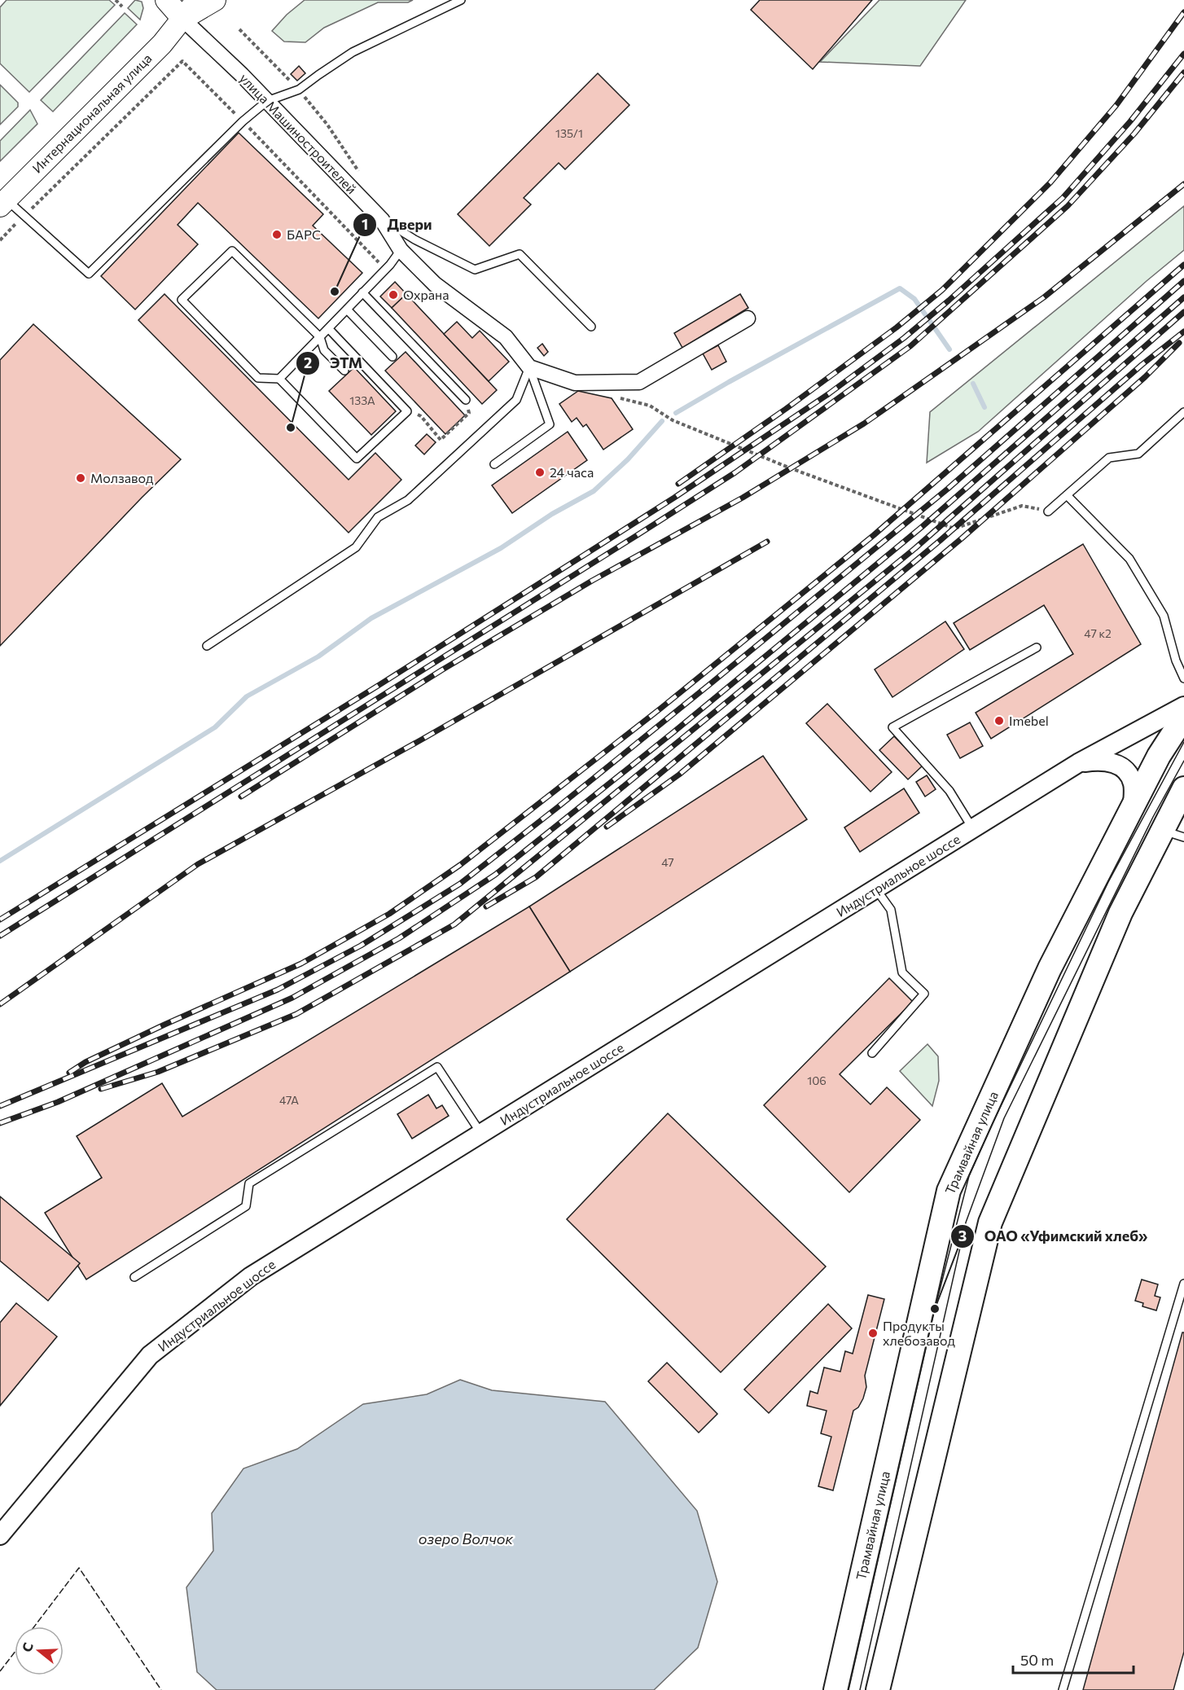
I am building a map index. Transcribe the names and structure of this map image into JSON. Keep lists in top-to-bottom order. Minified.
{"streets":{"main road":["Интернациональная улица","улица Машиностроителей","Трамвайная улица"],"street":["Индустриальное шоссе"]},"crossings":[["Интернациональная улица","улица Машиностроителей"]],"water":["озеро Волчок"],"places":["БАРС","Двери","Охрана","ЭТМ","24 часа","Молзавод","Imebel","ОАО «Уфимский хлеб»","Продукты хлебозавод"],"house_numbers":["135/1","133А","47 к2","47","106","47А"],"scale_bar":"50 m","north":"left"}
